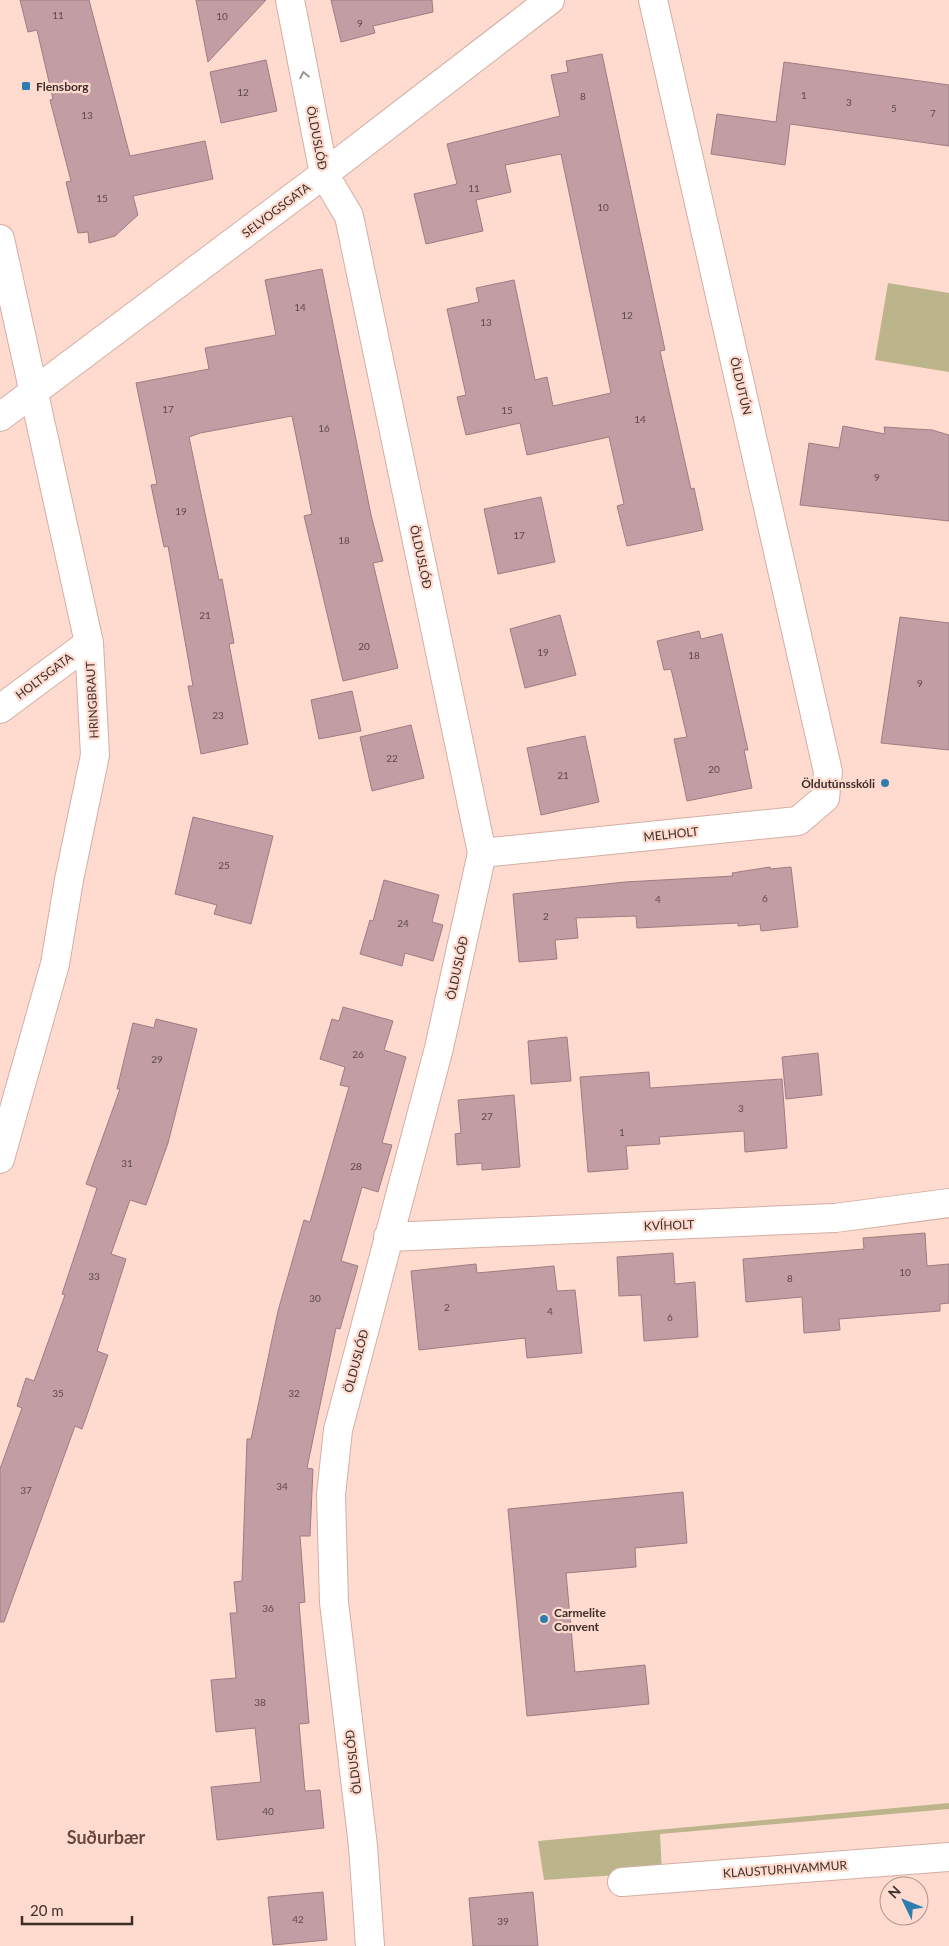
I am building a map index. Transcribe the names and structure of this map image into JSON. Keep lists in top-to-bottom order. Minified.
{"streets":{"street":["ÖLDUSLÓÐ","SELVOGSGATA","ÖLDUTÚN","HOLTSGATA","HRINGBRAUT","MELHOLT","KVÍHOLT","KLAUSTURHVAMMUR"]},"crossings":[["ÖLDUSLÓÐ","SELVOGSGATA"],["ÖLDUSLÓÐ","MELHOLT"],["ÖLDUSLÓÐ","KVÍHOLT"],["SELVOGSGATA","HRINGBRAUT"],["ÖLDUTÚN","MELHOLT"],["HOLTSGATA","HRINGBRAUT"]],"districts":["Suðurbær"],"places":{"transit":["Flensborg"],"other":["Öldutúnsskóli","Carmelite Convent"]},"house_numbers":["11","10","9","12","1","8","3","5","7","13","11","15","10","14","12","13","17","15","14","16","9","19","17","18","21","20","19","18","9","23","22","20","21","25","6","4","2","24","26","29","3","27","1","31","28","10","33","8","30","2","4","6","35","32","34","37","36","38","40","42","39"],"scale_bar":"20 m","north":"top left"}
